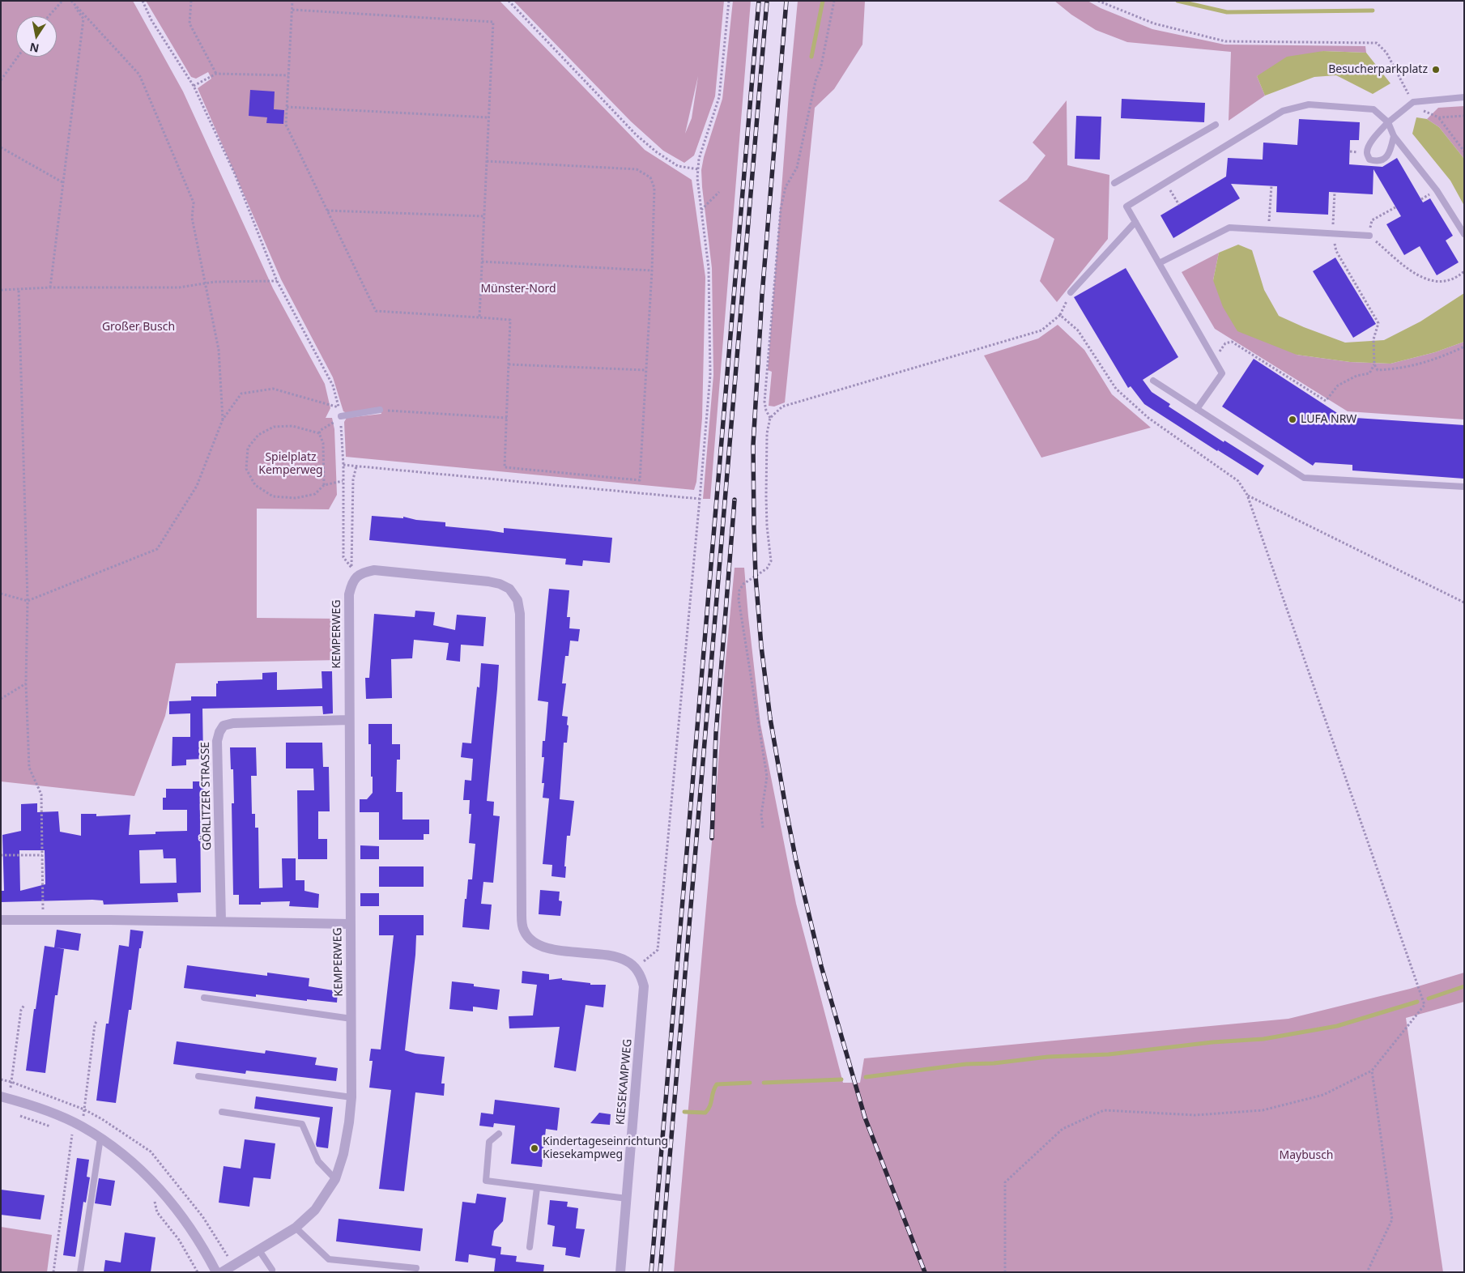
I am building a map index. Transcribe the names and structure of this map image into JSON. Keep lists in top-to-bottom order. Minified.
{"streets":{"street":["KEMPERWEG","GÖRLITZER STRASSE","KIESEKAMPWEG"]},"crossings":[["KEMPERWEG","GÖRLITZER STRASSE"],["KEMPERWEG","KIESEKAMPWEG"]],"parks":["Münster-Nord","Großer Busch","Spielplatz Kemperweg","Maybusch"],"places":["Besucherparkplatz","LUFA NRW","Kindertageseinrichtung Kiesekampweg"],"north":"bottom"}
